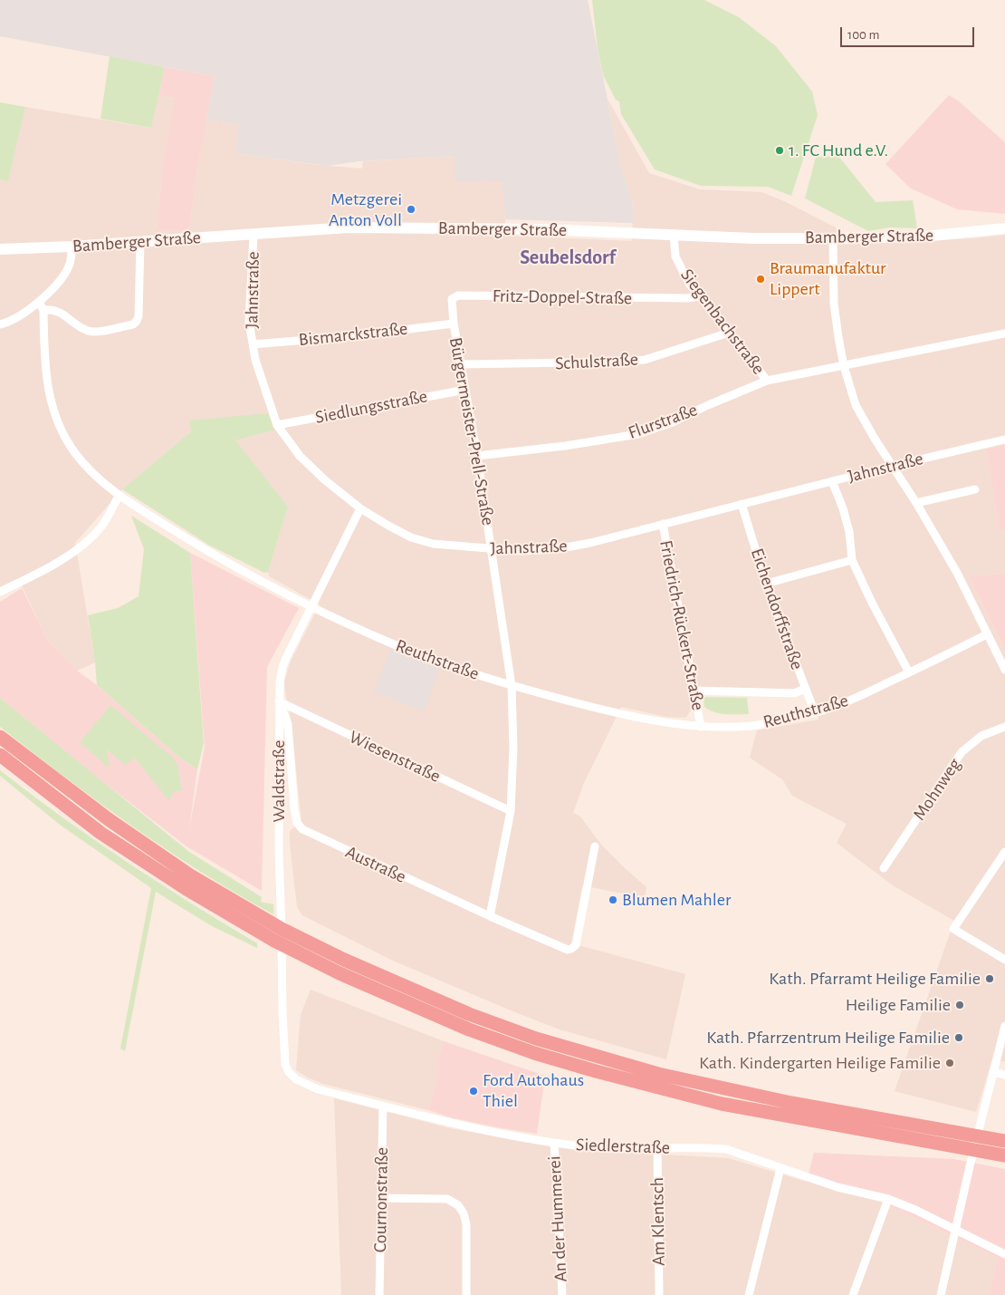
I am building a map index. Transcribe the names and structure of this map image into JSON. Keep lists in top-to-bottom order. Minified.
{"streets":{"street":["Bamberger Straße","Jahnstraße","Fritz-Doppel-Straße","Siegenbachstraße","Bismarckstraße","Schulstraße","Siedlungsstraße","Flurstraße","Bürgermeister-Prell-Straße","Eichendorffstraße","Friedrich-Rückert-Straße","Reuthstraße","Wiesenstraße","Waldstraße","Mohnweg","Austraße","Siedlerstraße","Cournonstraße","An der Hummerei","Am Klentsch"]},"crossings":[["Bamberger Straße","Jahnstraße"],["Bamberger Straße","Siegenbachstraße"],["Jahnstraße","Bismarckstraße"],["Jahnstraße","Siedlungsstraße"],["Jahnstraße","Bürgermeister-Prell-Straße"],["Jahnstraße","Eichendorffstraße"],["Jahnstraße","Friedrich-Rückert-Straße"],["Jahnstraße","Waldstraße"],["Fritz-Doppel-Straße","Siegenbachstraße"],["Fritz-Doppel-Straße","Bismarckstraße"],["Fritz-Doppel-Straße","Bürgermeister-Prell-Straße"],["Siegenbachstraße","Schulstraße"],["Siegenbachstraße","Flurstraße"],["Bismarckstraße","Bürgermeister-Prell-Straße"],["Schulstraße","Bürgermeister-Prell-Straße"],["Siedlungsstraße","Bürgermeister-Prell-Straße"],["Flurstraße","Bürgermeister-Prell-Straße"],["Bürgermeister-Prell-Straße","Reuthstraße"],["Bürgermeister-Prell-Straße","Wiesenstraße"],["Bürgermeister-Prell-Straße","Austraße"],["Eichendorffstraße","Reuthstraße"],["Friedrich-Rückert-Straße","Reuthstraße"],["Reuthstraße","Waldstraße"],["Wiesenstraße","Waldstraße"],["Wiesenstraße","Austraße"],["Waldstraße","Austraße"],["Waldstraße","Siedlerstraße"],["Siedlerstraße","Cournonstraße"],["Siedlerstraße","An der Hummerei"],["Siedlerstraße","Am Klentsch"]],"districts":["Seubelsdorf"],"places":["1. FC Hund e.V.","Metzgerei Anton Voll","Braumanufaktur Lippert","Blumen Mahler","Kath. Pfarramt Heilige Familie","Heilige Familie","Kath. Pfarrzentrum Heilige Familie","Kath. Kindergarten Heilige Familie","Ford Autohaus Thiel"],"scale_bar":"100 m"}
